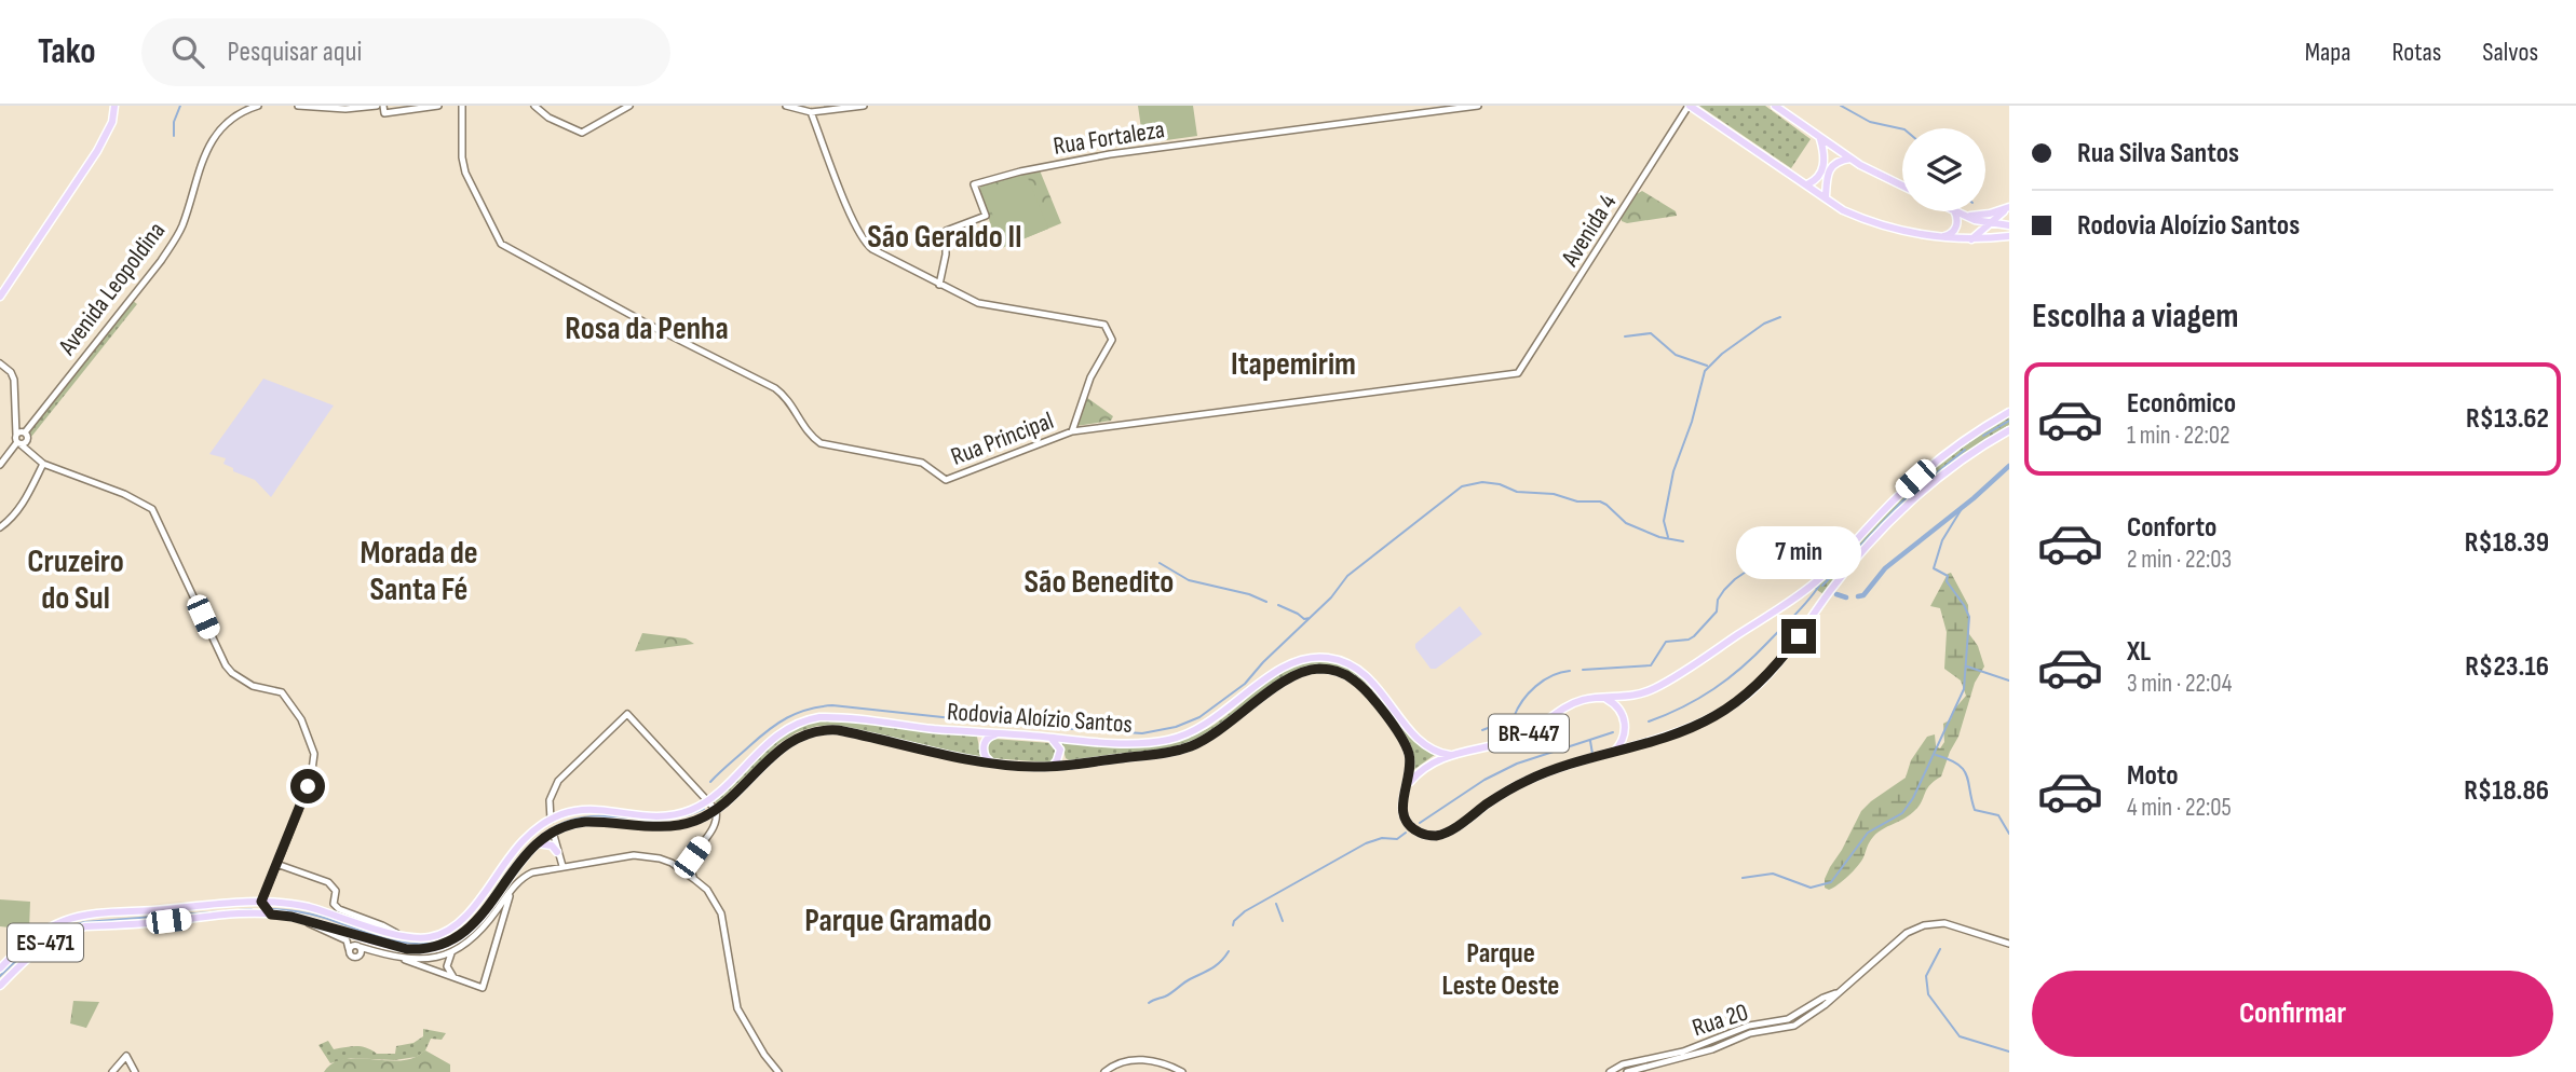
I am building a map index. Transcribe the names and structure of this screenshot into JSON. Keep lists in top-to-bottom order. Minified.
{"streets":{"main road":["Rodovia Aloízio Santos","BR-447","ES-471"],"street":["Rua Fortaleza","Avenida 4","Avenida Leopoldina","Rua Principal","Rua 20"]},"crossings":[["Avenida 4","Rua Principal"],["Rodovia Aloízio Santos","BR-447"]],"districts":["São Geraldo II","Rosa da Penha","Itapemirim","Morada de Santa Fé","Cruzeiro do Sul","São Benedito","Parque Gramado","Parque Leste Oeste"],"page":{"header":"Tako","search":"Pesquisar aqui","nav":["Mapa","Rotas","Salvos"],"banner":["Rua Silva Santos","Rodovia Aloízio Santos"],"heading":"Escolha a viagem","list":[{"name":"Econômico","note":"1 min · 22:02","value":"R$13.62"},{"name":"Conforto","note":"2 min · 22:03","value":"R$18.39"},{"name":"XL","note":"3 min · 22:04","value":"R$23.16"},{"name":"Moto","note":"4 min · 22:05","value":"R$18.86"}],"bubble":"7 min","buttons":"Confirmar"}}
